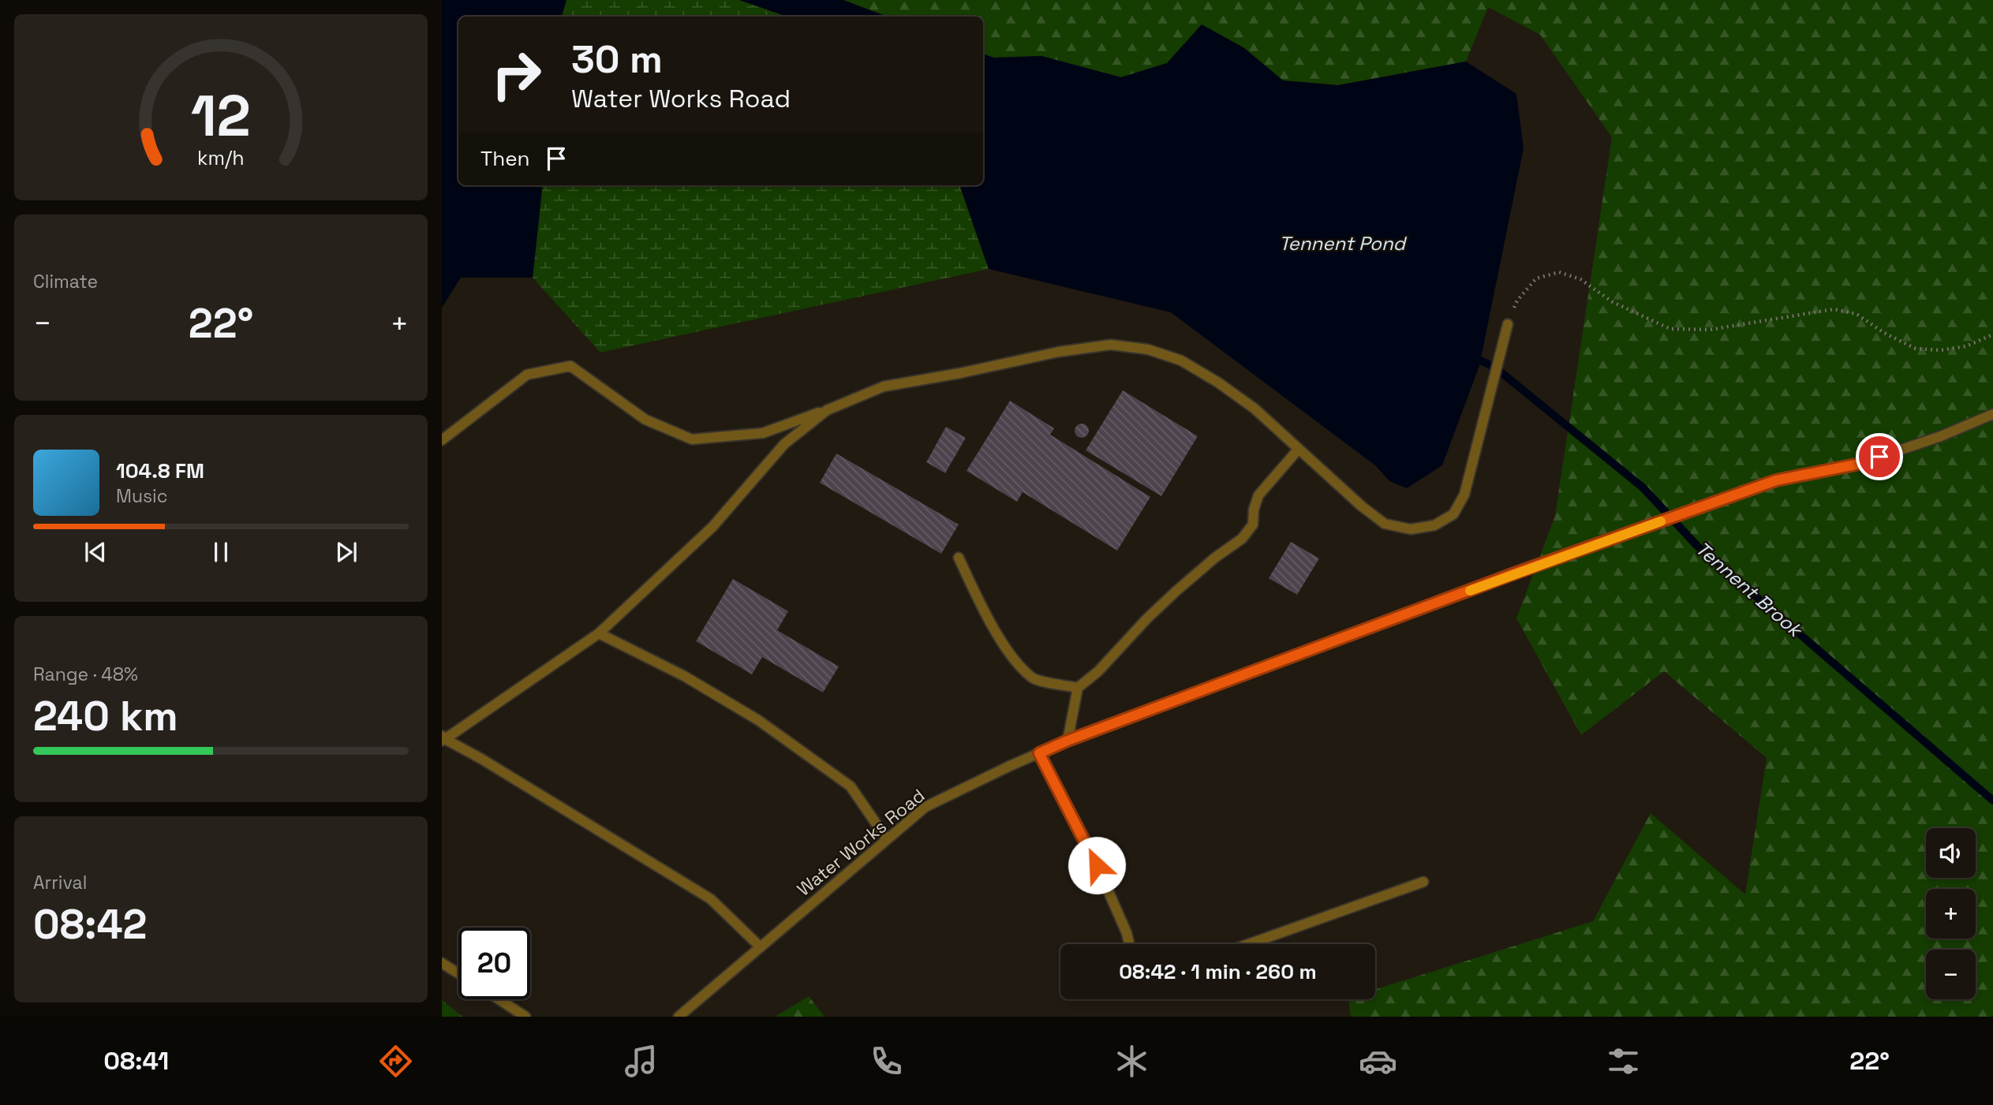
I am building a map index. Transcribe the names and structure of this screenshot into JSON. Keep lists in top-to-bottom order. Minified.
{"streets":{"lane":["Water Works Road"]},"water":["Tennent Pond","Tennent Brook"],"page":{"turn":["30 m","Water Works Road"],"then":"Then","tile":["Climate",["Range · 48%","240 km"],["Arrival","08:42"]],"heat":["−","22°","+"],"song":["104.8 FM","Music"],"map_buttons":["+","−"],"limit":"20","trip":"08:42 · 1 min · 260 m","tabs":["08:41","22°"],"gauge":["12","km/h"]}}
